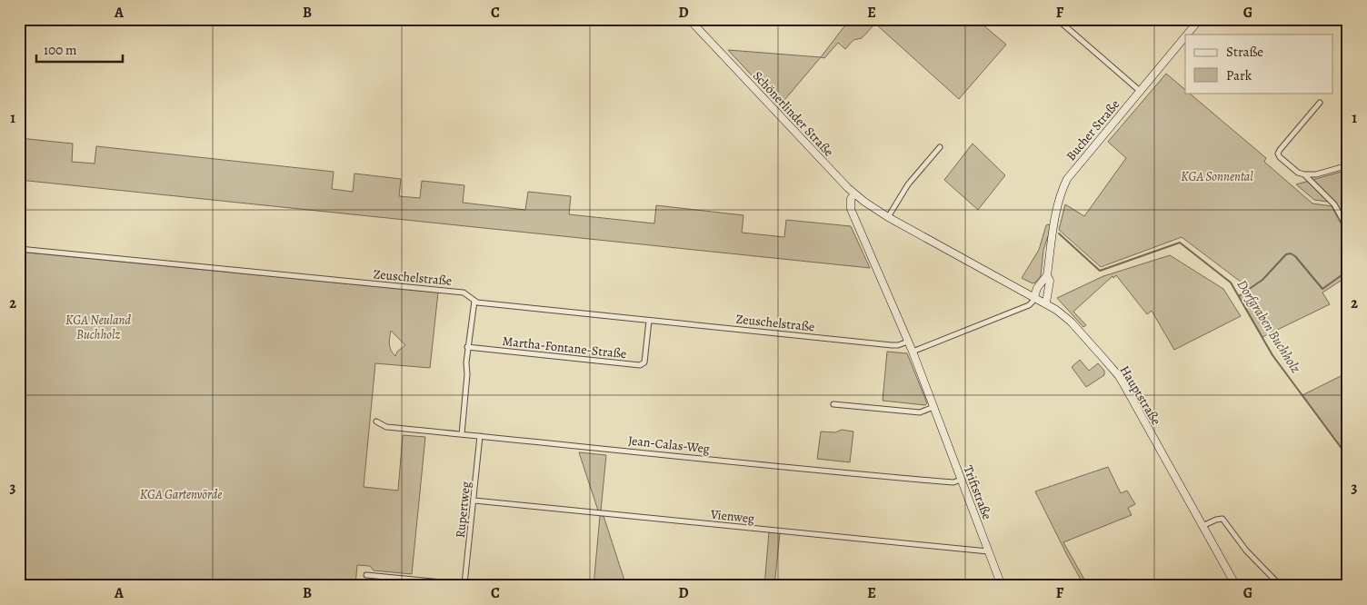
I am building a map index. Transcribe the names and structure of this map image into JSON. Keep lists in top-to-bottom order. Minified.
{"streets":{"main road":["Schönerlinder Straße","Bucher Straße","Hauptstraße","Triftstraße"],"street":["Zeuschelstraße","Martha-Fontane-Straße","Jean-Calas-Weg","Rupertweg","Vienweg"]},"crossings":[["Schönerlinder Straße","Bucher Straße"],["Schönerlinder Straße","Hauptstraße"],["Schönerlinder Straße","Triftstraße"],["Bucher Straße","Hauptstraße"],["Zeuschelstraße","Martha-Fontane-Straße"],["Zeuschelstraße","Triftstraße"],["Jean-Calas-Weg","Triftstraße"],["Jean-Calas-Weg","Rupertweg"],["Triftstraße","Vienweg"],["Rupertweg","Vienweg"]],"water":["Dorfgraben Buchholz"],"parks":["KGA Sonnental","KGA Neuland Buchholz","KGA Gartenvörde"],"legend":["Straße","Park"],"scale_bar":"100 m","grid":{"columns":["A","B","C","D","E","F","G"],"rows":["1","2","3"]}}
